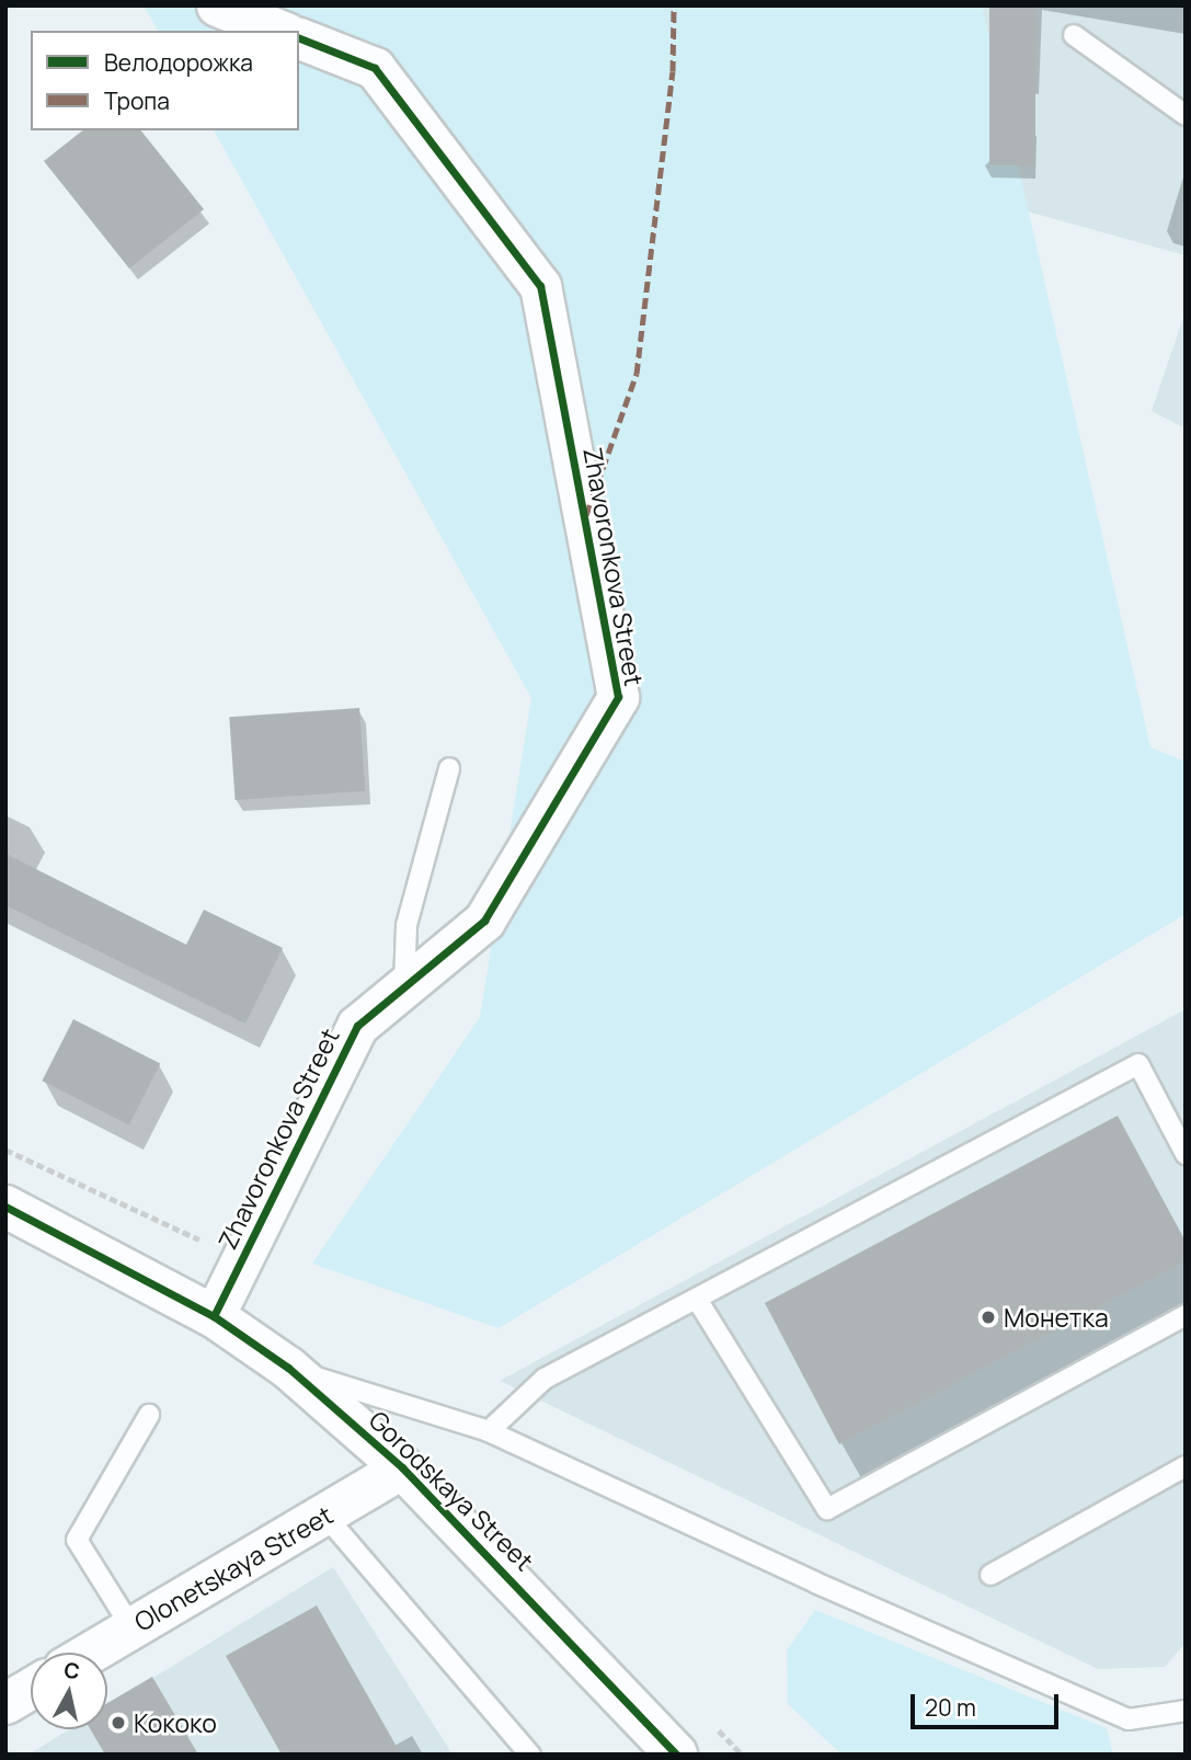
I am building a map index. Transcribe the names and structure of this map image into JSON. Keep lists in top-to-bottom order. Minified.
{"streets":{"street":["Zhavoronkova Street","Gorodskaya Street","Olonetskaya Street"]},"crossings":[["Zhavoronkova Street","Gorodskaya Street"],["Gorodskaya Street","Olonetskaya Street"]],"places":["Монетка","Кококо"],"legend":["Велодорожка","Тропа"],"scale_bar":"20 m","north":"top"}
